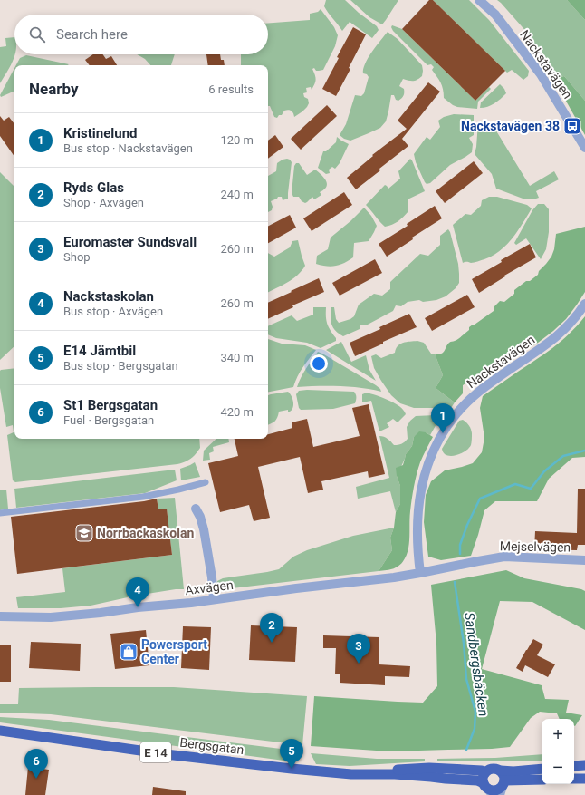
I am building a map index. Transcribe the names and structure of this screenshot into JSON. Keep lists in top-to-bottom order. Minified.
{"streets":{"highway":["Bergsgatan","E 14"],"street":["Nackstavägen","Mejselvägen","Axvägen"]},"crossings":[["Nackstavägen","Mejselvägen"],["Nackstavägen","Axvägen"],["Mejselvägen","Axvägen"]],"water":["Sandbergsbäcken"],"places":{"bus stop":["Nackstavägen 38"],"school or university":["Norrbackaskolan"],"shop":["Powersport Center"]},"page":{"search":"Search here","heading":["Nearby","6 results"],"list":[{"mark":"1","name":"Kristinelund","note":"Bus stop · Nackstavägen","value":"120 m"},{"mark":"2","name":"Ryds Glas","note":"Shop · Axvägen","value":"240 m"},{"mark":"3","name":"Euromaster Sundsvall","note":"Shop","value":"260 m"},{"mark":"4","name":"Nackstaskolan","note":"Bus stop · Axvägen","value":"260 m"},{"mark":"5","name":"E14 Jämtbil","note":"Bus stop · Bergsgatan","value":"340 m"},{"mark":"6","name":"St1 Bergsgatan","note":"Fuel · Bergsgatan","value":"420 m"}],"pins":["1","4","2","3","5","6"],"map_buttons":["+","−"]}}
